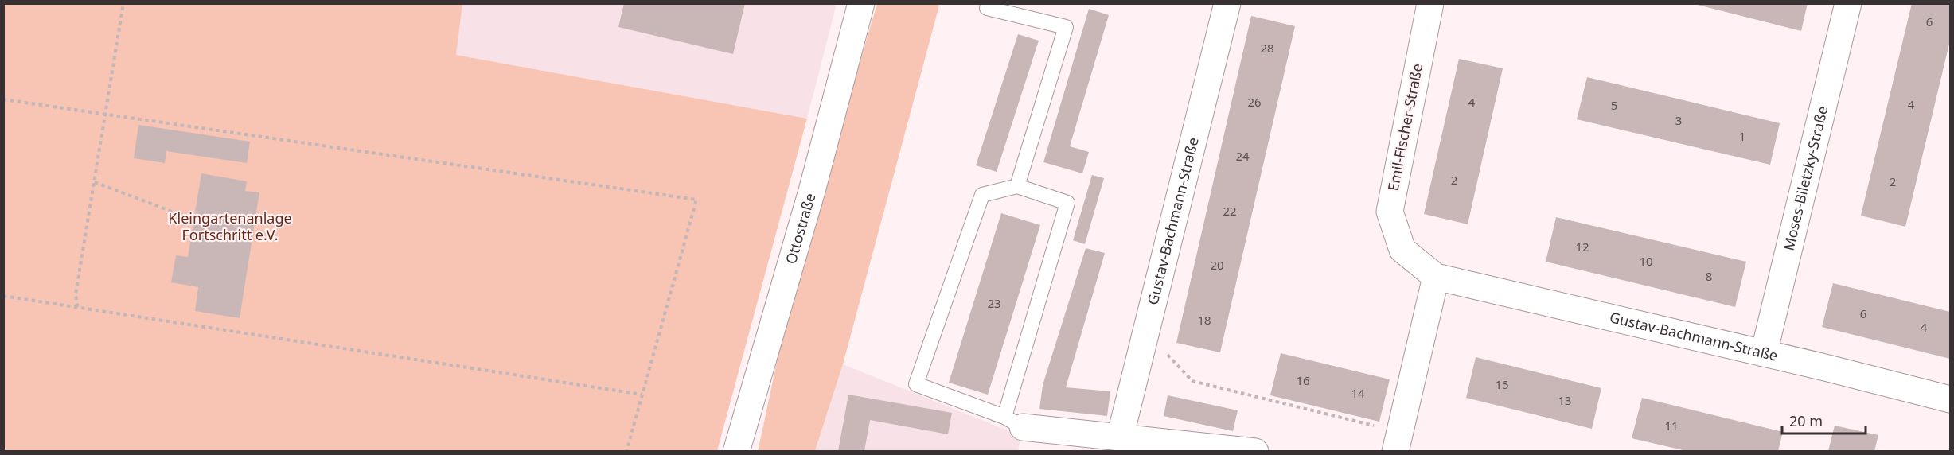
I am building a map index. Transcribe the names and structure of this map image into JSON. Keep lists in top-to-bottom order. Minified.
{"streets":{"street":["Emil-Fischer-Straße","Moses-Biletzky-Straße","Gustav-Bachmann-Straße","Ottostraße"]},"crossings":[["Emil-Fischer-Straße","Gustav-Bachmann-Straße"],["Moses-Biletzky-Straße","Gustav-Bachmann-Straße"]],"parks":["Kleingartenanlage Fortschritt e.V."],"house_numbers":["6","28","26","4","4","5","3","1","24","2","2","22","12","10","20","8","23","6","18","4","16","15","14","13","11"],"scale_bar":"20 m"}
